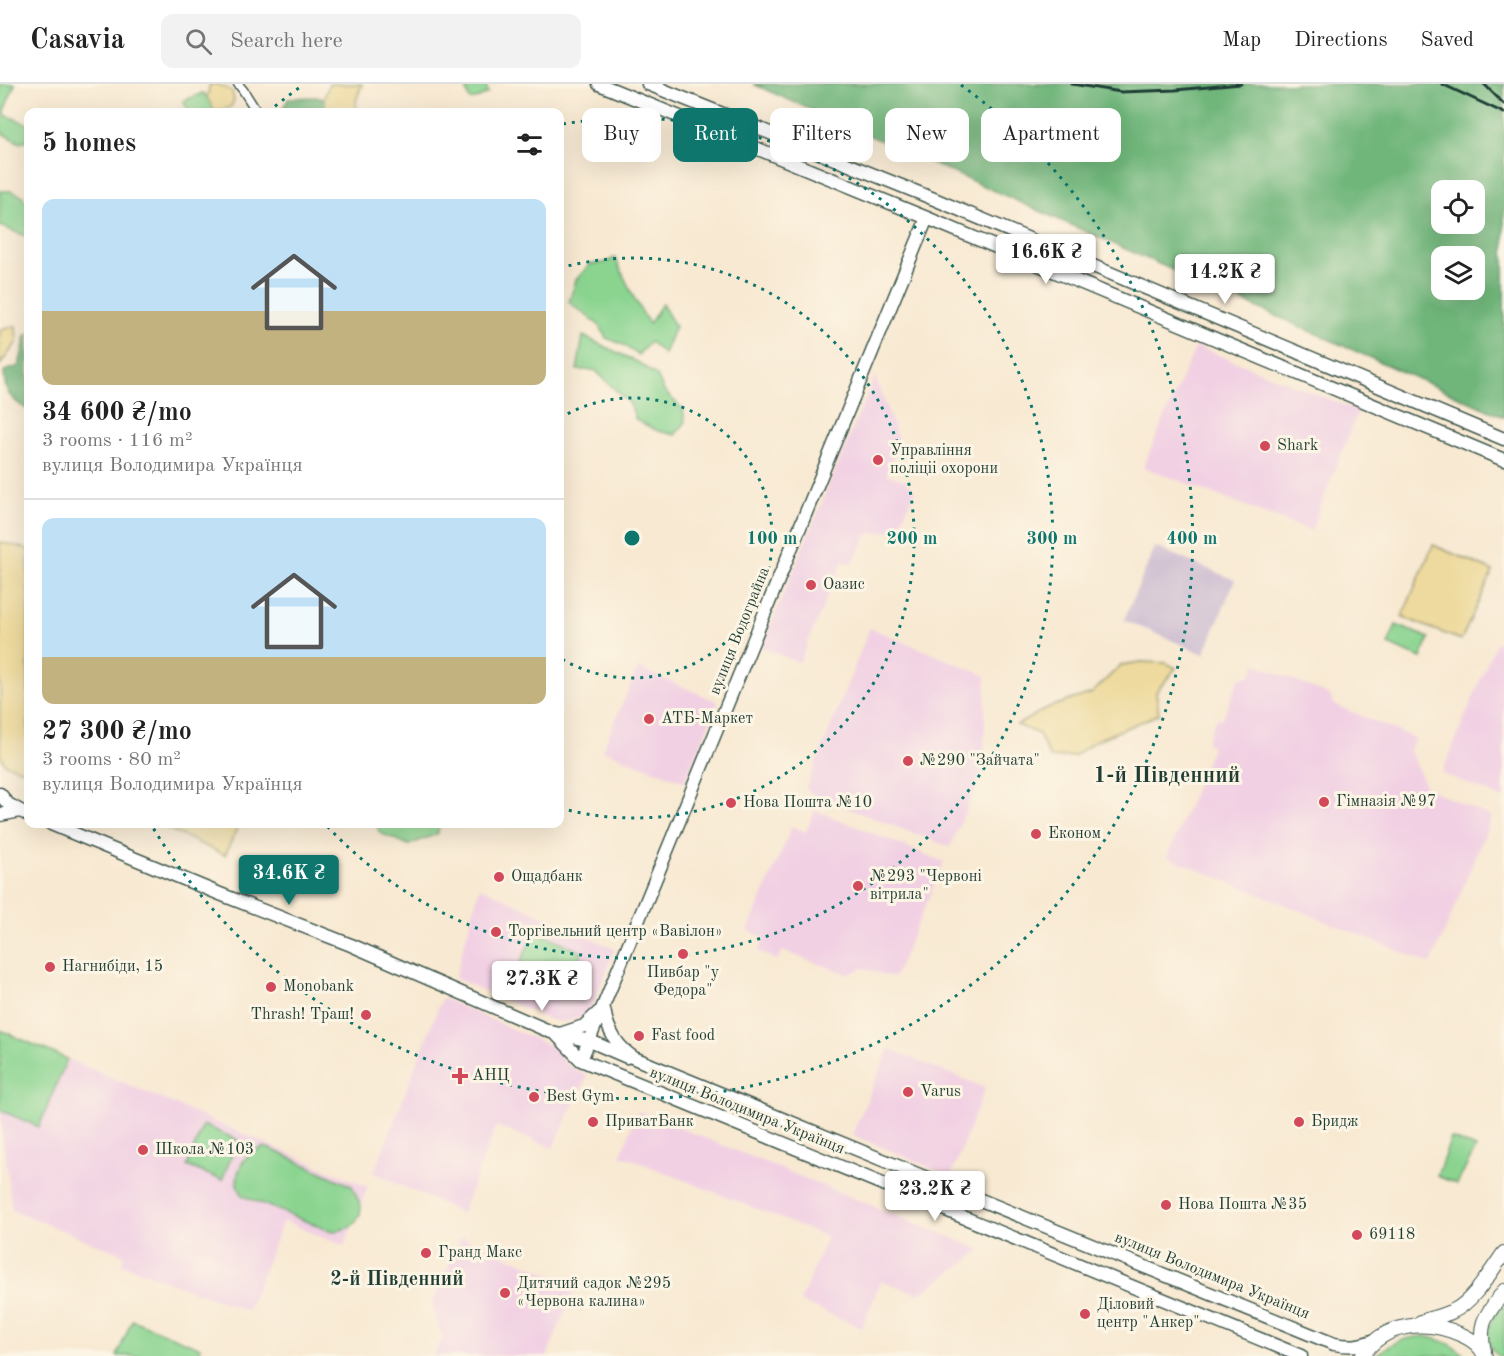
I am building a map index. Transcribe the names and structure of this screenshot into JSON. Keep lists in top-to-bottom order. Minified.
{"streets":{"main road":["вулиця Володимира Українця"],"street":["вулиця Водограйна"]},"crossings":[["вулиця Водограйна","вулиця Володимира Українця"]],"districts":["1-й Південний","2-й Південний"],"places":{"other":["Shark","Управлiння полiцii охорони","Оазис","АТБ-Маркет","№290 \"Зайчата\"","Гімназія №97","Нова Пошта №10","Економ","Ощадбанк","№293 \"Червоні вітрила\"","Торгівельний центр «Вавілон»","Пивбар \"у Федора\"","Нагнибіди, 15","Monobank","Thrash! Траш!","Fast food","Varus","Best Gym","ПриватБанк","Бридж","Школа №103","Нова Пошта №35","69118","Гранд Макс","Дитячий садок №295 «Червона калина»","Діловий центр \"Анкер\""],"health":["АНЦ"]},"page":{"header":"Casavia","search":"Search here","nav":["Map","Directions","Saved"],"chip":["Buy","Rent","Filters","New","Apartment"],"heading":"5 homes","list":[{"name":"34 600 ₴/mo","note":"3 rooms · 116 m² · вулиця Володимира Українця"},{"name":"27 300 ₴/mo","note":"3 rooms · 80 m² · вулиця Володимира Українця"}],"price":["16.6K ₴","14.2K ₴","34.6K ₴","27.3K ₴","23.2K ₴"]},"rings":["100 m","200 m","300 m","400 m"]}
